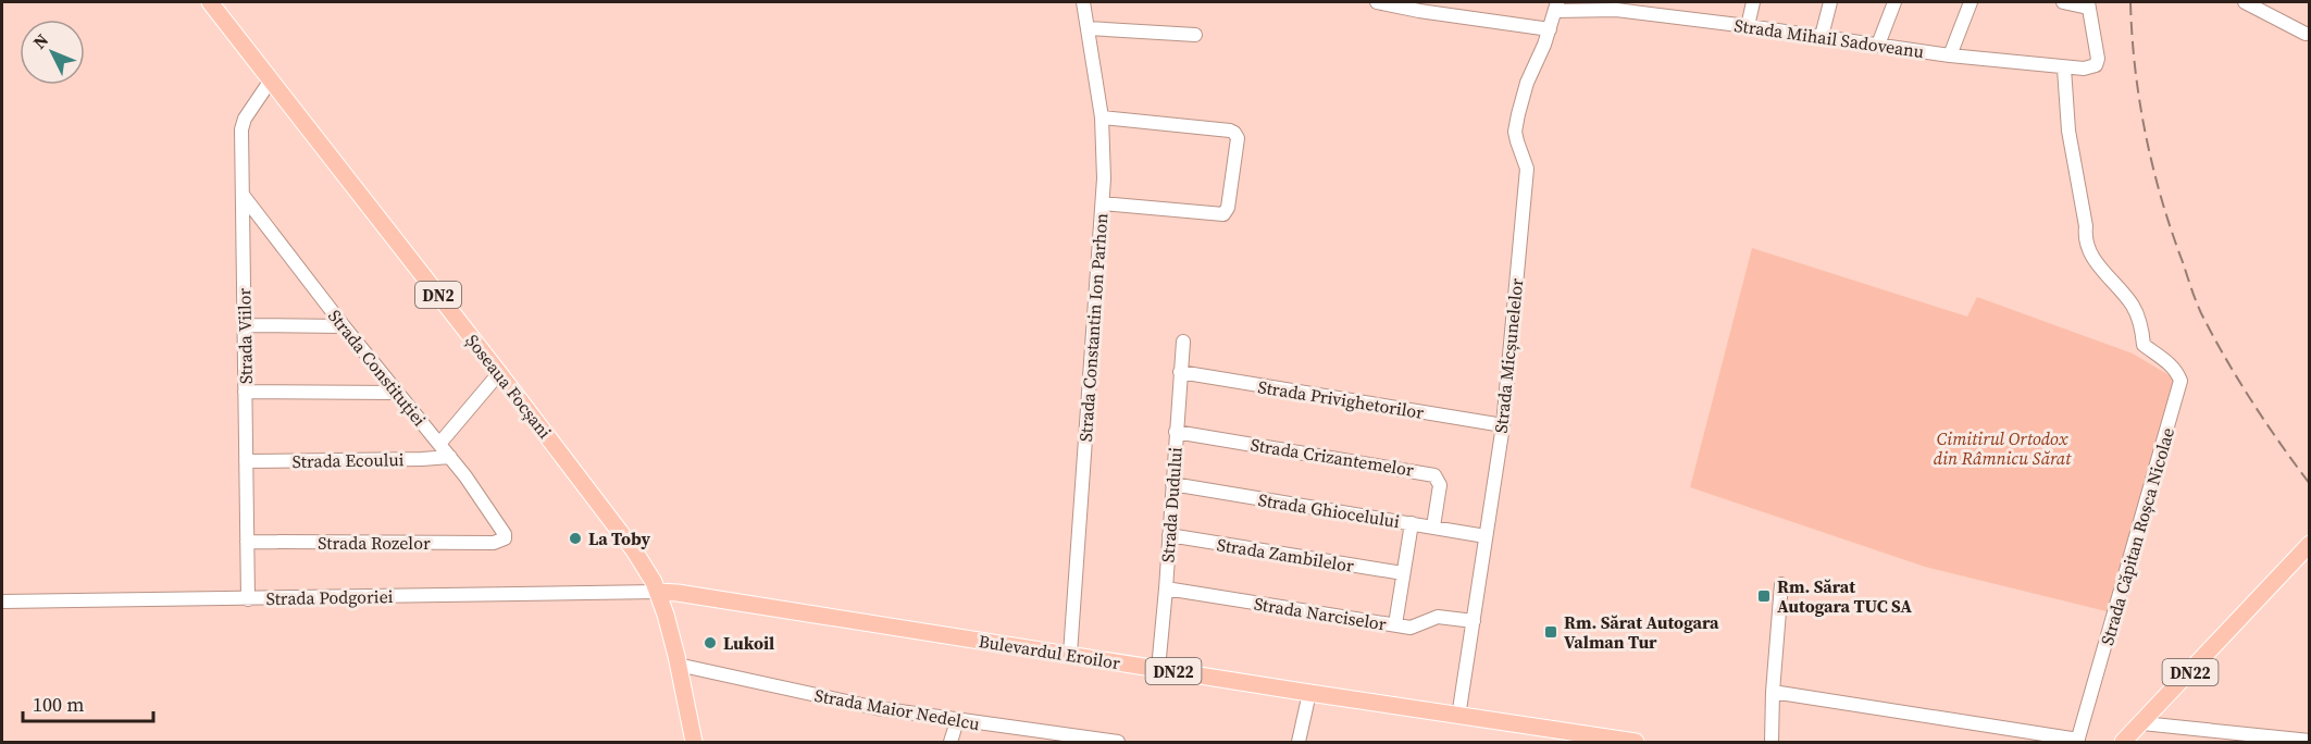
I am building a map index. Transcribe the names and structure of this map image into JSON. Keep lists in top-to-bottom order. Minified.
{"streets":{"main road":["DN2","Șoseaua Focșani","Bulevardul Eroilor","DN22"],"street":["Strada Mihail Sadoveanu","Strada Constantin Ion Parhon","Strada Viilor","Strada Micșunelelor","Strada Constituției","Strada Privighetorilor","Strada Crizantemelor","Strada Ecoului","Strada Dudului","Strada Ghiocelului","Strada Căpitan Roșca Nicolae","Strada Rozelor","Strada Zambilelor","Strada Podgoriei","Strada Narciselor","Strada Maior Nedelcu"]},"crossings":[["Strada Mihail Sadoveanu","Strada Micșunelelor"],["Strada Mihail Sadoveanu","Strada Căpitan Roșca Nicolae"],["Strada Constantin Ion Parhon","Bulevardul Eroilor"],["Strada Viilor","Strada Constituției"],["Strada Viilor","Șoseaua Focșani"],["Strada Viilor","Strada Ecoului"],["Strada Viilor","Strada Rozelor"],["Strada Viilor","Strada Podgoriei"],["Strada Micșunelelor","Strada Privighetorilor"],["Strada Micșunelelor","Strada Ghiocelului"],["Strada Micșunelelor","Strada Narciselor"],["Strada Micșunelelor","Bulevardul Eroilor"],["Strada Constituției","Strada Ecoului"],["Strada Constituției","Strada Rozelor"],["Șoseaua Focșani","Strada Podgoriei"],["Șoseaua Focșani","Bulevardul Eroilor"],["Șoseaua Focșani","Strada Maior Nedelcu"],["Strada Privighetorilor","Strada Dudului"],["Strada Crizantemelor","Strada Dudului"],["Strada Crizantemelor","Strada Ghiocelului"],["Strada Dudului","Strada Ghiocelului"],["Strada Dudului","Strada Zambilelor"],["Strada Dudului","Strada Narciselor"],["Strada Dudului","Bulevardul Eroilor"],["Strada Podgoriei","Bulevardul Eroilor"]],"parks":["Cimitirul Ortodox din Râmnicu Sărat"],"places":{"other":["La Toby","Lukoil"],"transit":["Rm. Sărat Autogara TUC SA","Rm. Sărat Autogara Valman Tur"]},"scale_bar":"100 m","north":"top left"}
